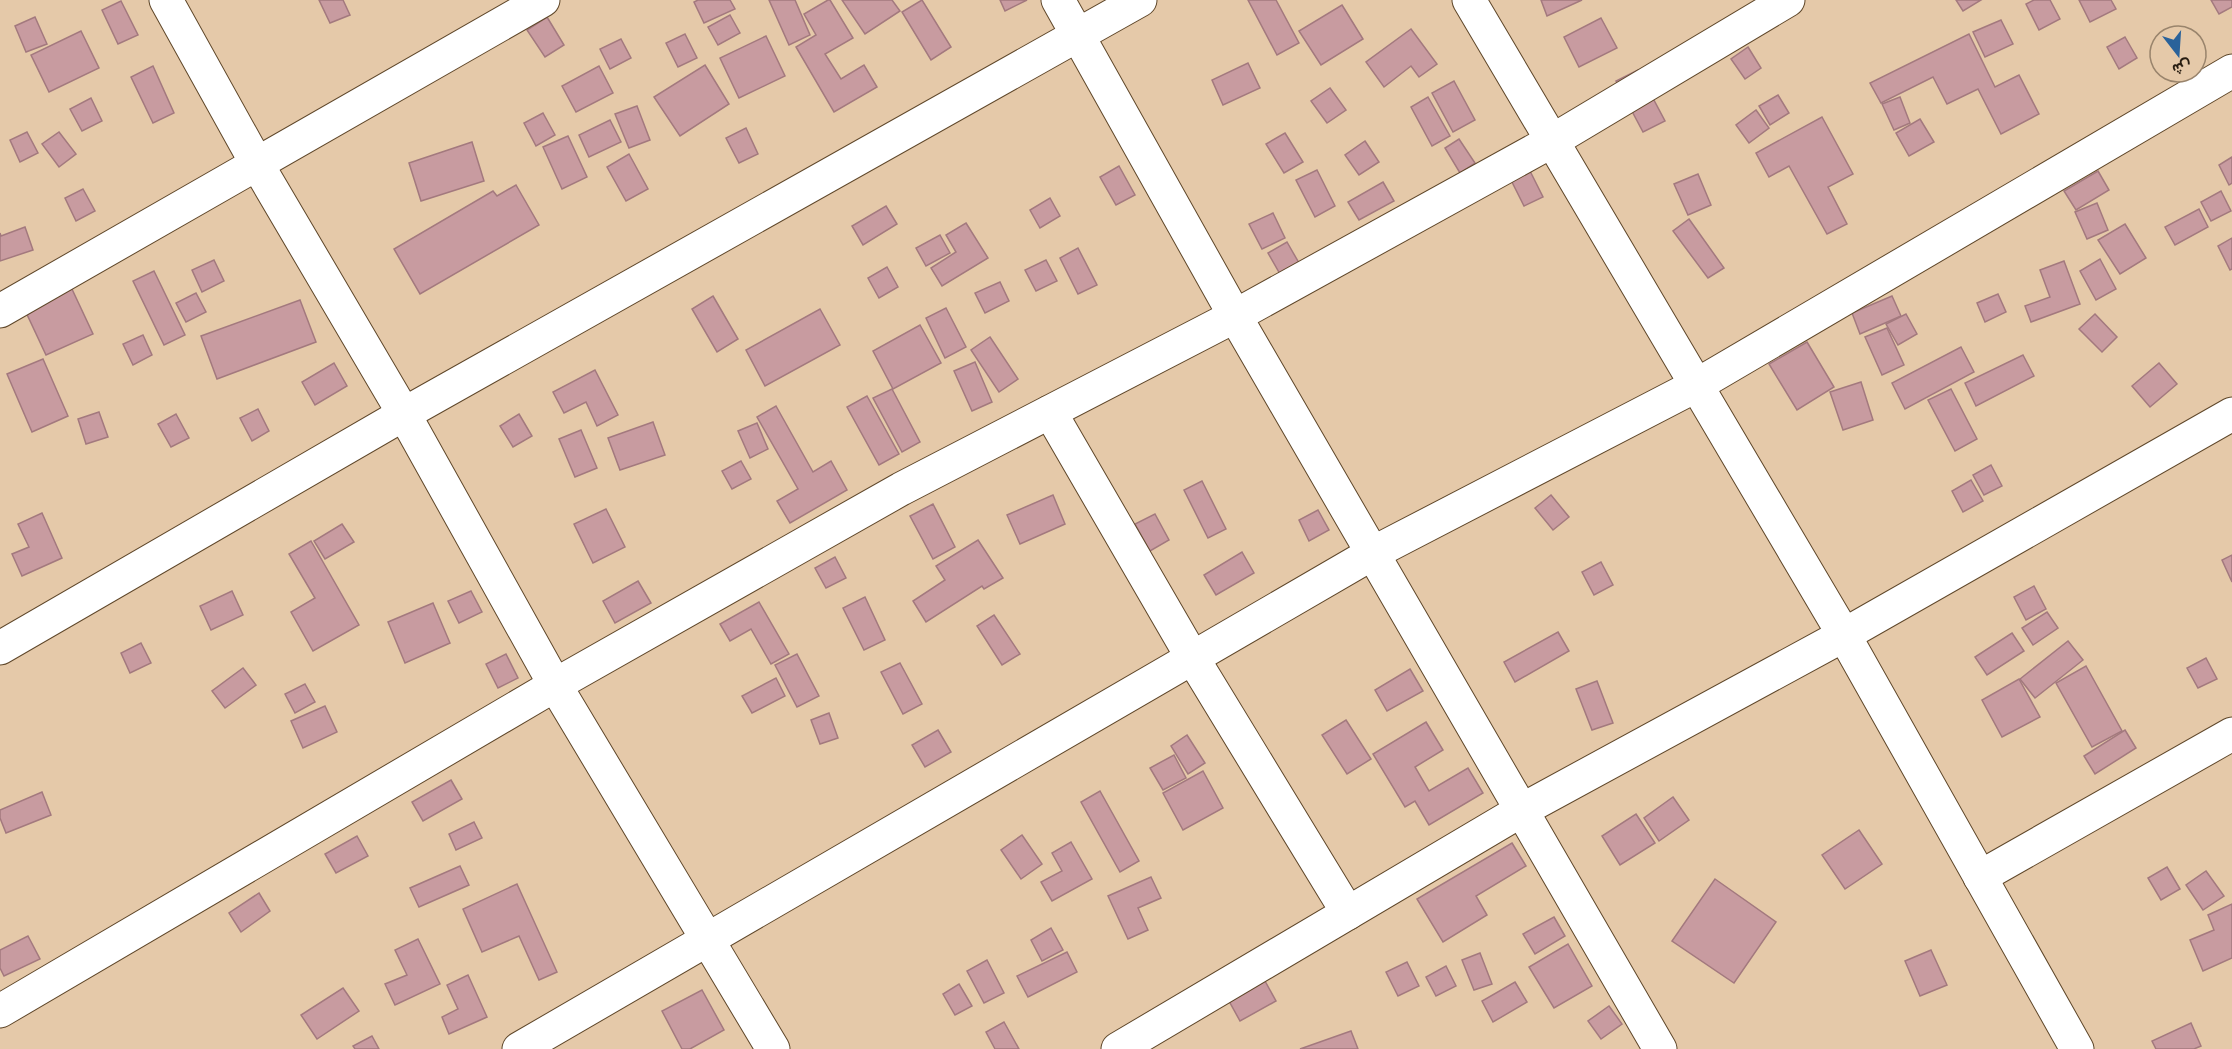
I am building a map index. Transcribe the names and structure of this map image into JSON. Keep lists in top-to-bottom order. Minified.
{"north":"bottom"}
